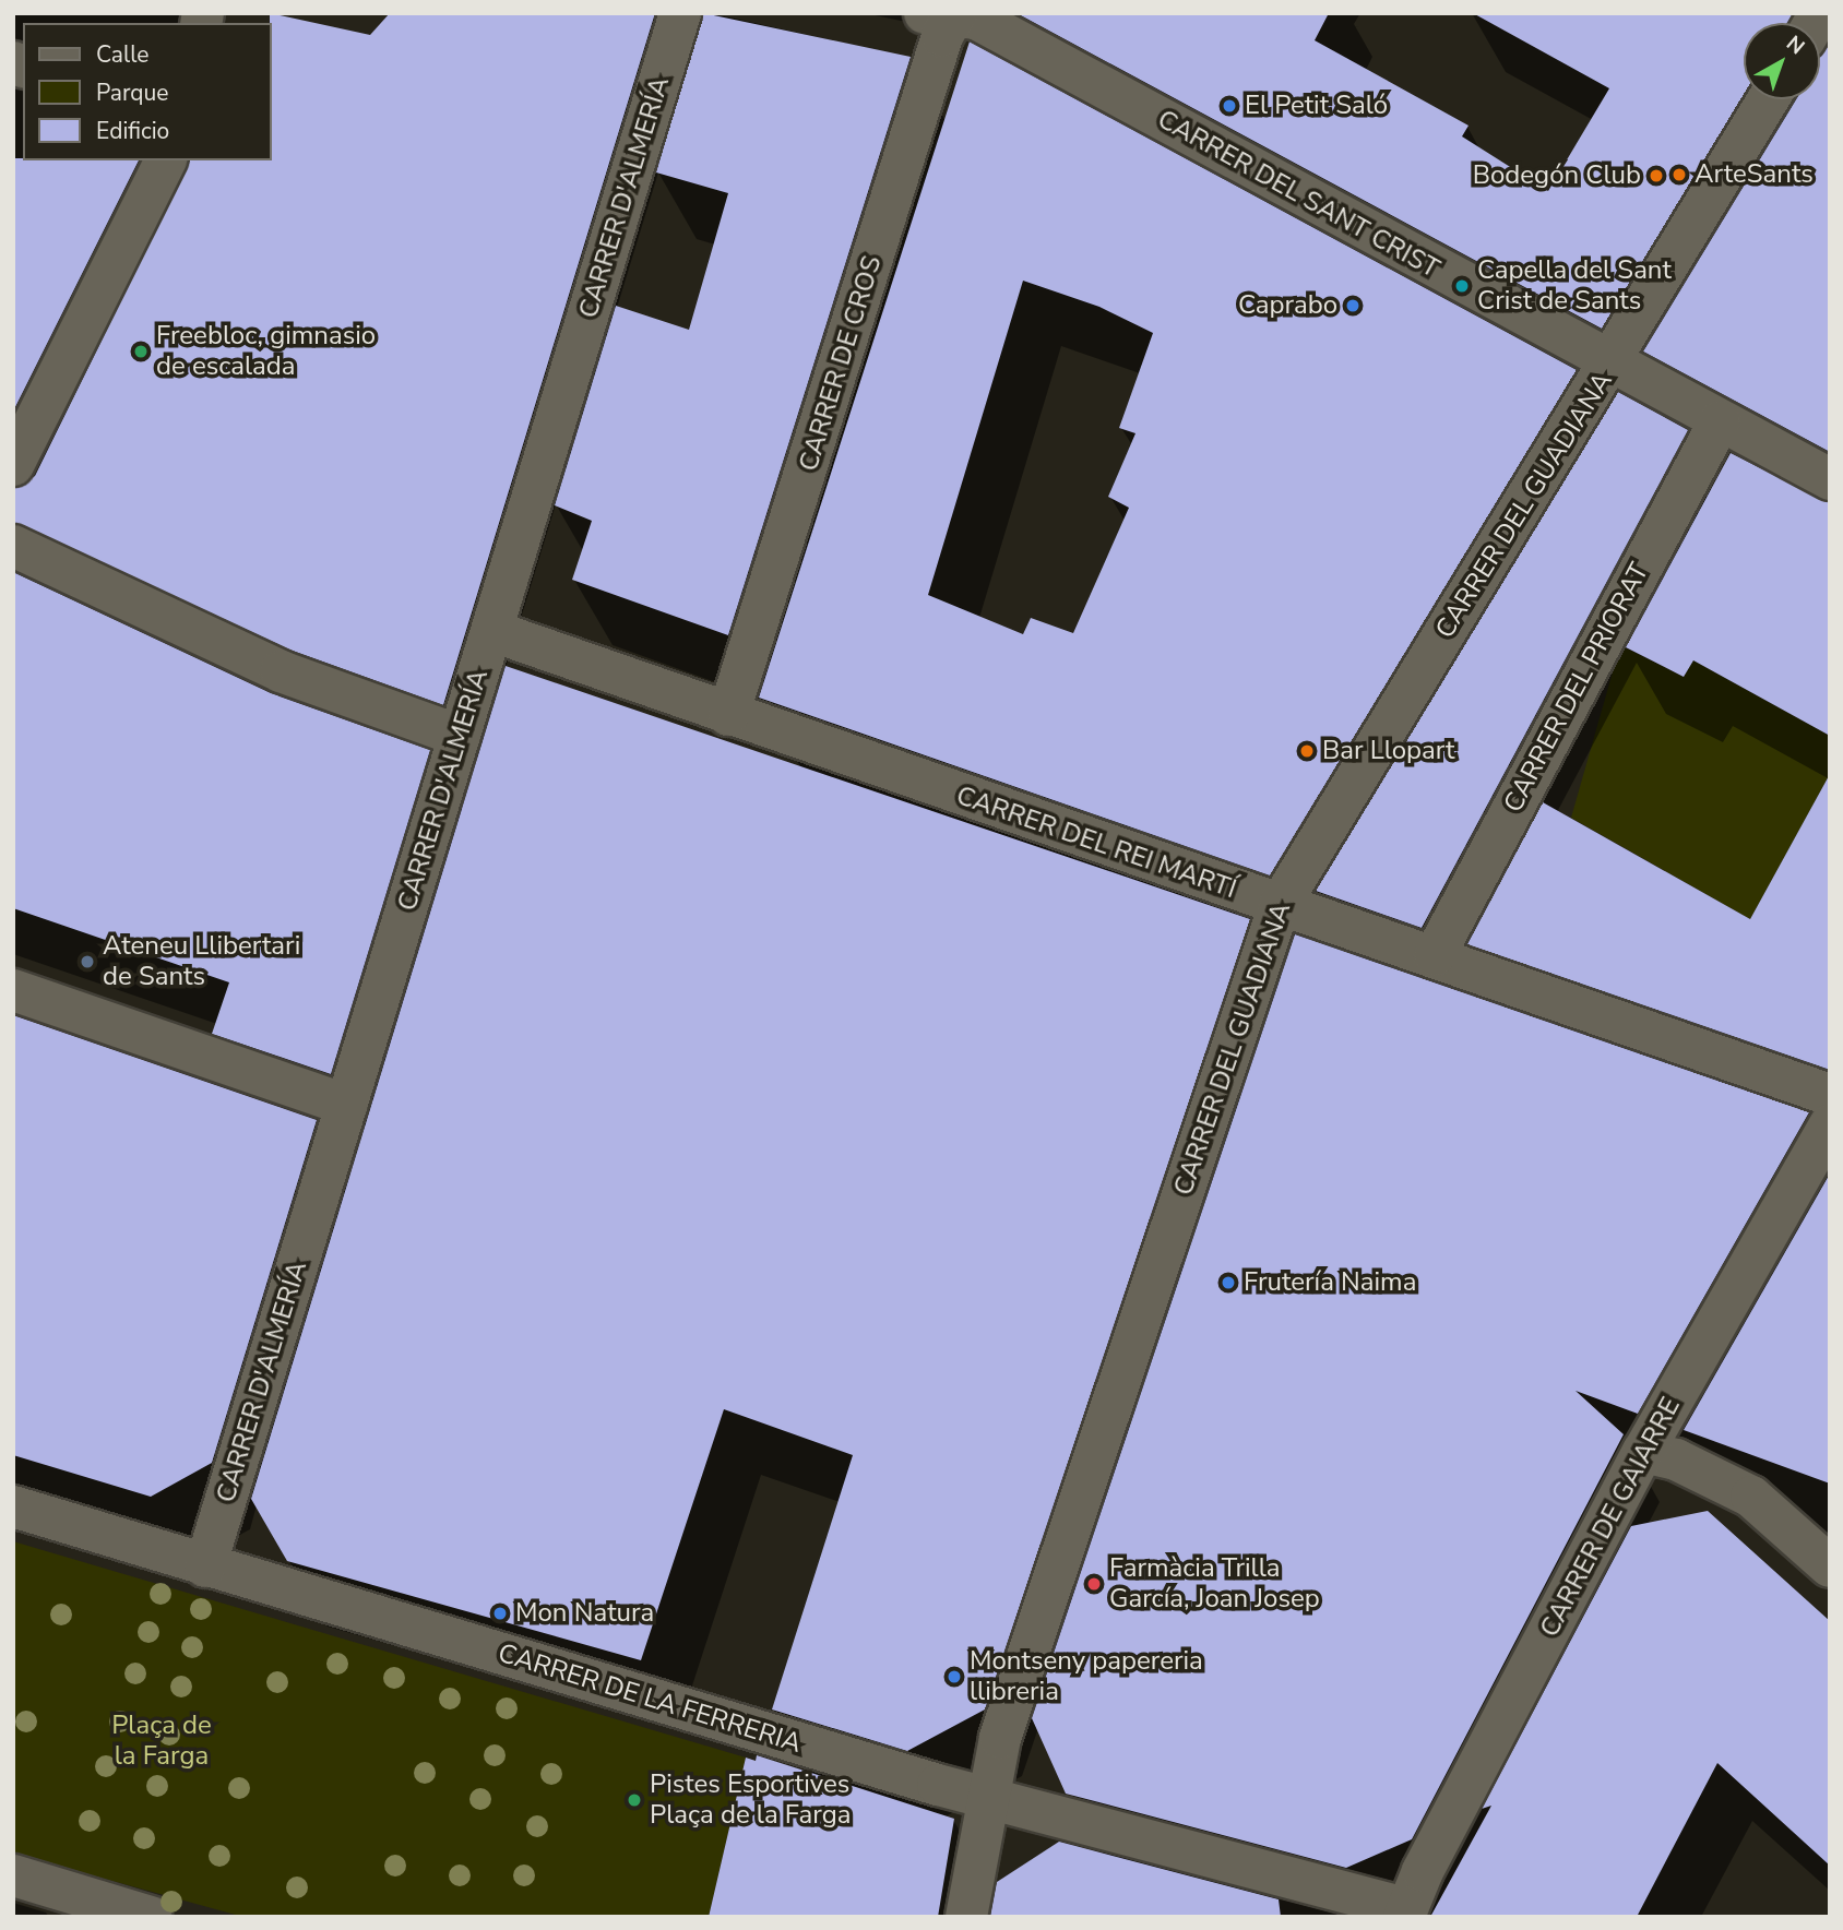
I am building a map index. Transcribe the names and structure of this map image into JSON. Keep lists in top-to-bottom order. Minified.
{"streets":{"street":["CARRER DEL SANT CRIST","CARRER D'ALMERÍA","CARRER DE CROS","CARRER DEL GUADIANA","CARRER DEL PRIORAT","CARRER DEL REI MARTÍ","CARRER DE GAIARRE","CARRER DE LA FERRERIA"]},"crossings":[["CARRER DEL SANT CRIST","CARRER DE CROS"],["CARRER DEL SANT CRIST","CARRER DEL GUADIANA"],["CARRER DEL SANT CRIST","CARRER DEL PRIORAT"],["CARRER D'ALMERÍA","CARRER DEL REI MARTÍ"],["CARRER D'ALMERÍA","CARRER DE LA FERRERIA"],["CARRER DE CROS","CARRER DEL REI MARTÍ"],["CARRER DEL GUADIANA","CARRER DEL REI MARTÍ"],["CARRER DEL GUADIANA","CARRER DE LA FERRERIA"],["CARRER DEL PRIORAT","CARRER DEL REI MARTÍ"],["CARRER DE GAIARRE","CARRER DE LA FERRERIA"]],"parks":["Plaça de la Farga"],"places":["El Petit Saló","ArteSants","Bodegón Club","Capella del Sant Crist de Sants","Caprabo","Freebloc, gimnasio de escalada","Bar Llopart","Ateneu Llibertari de Sants","Frutería Naima","Farmàcia Trilla García, Joan Josep","Mon Natura","Montseny papereria llibreria","Pistes Esportives Plaça de la Farga"],"legend":["Calle","Parque","Edificio"],"north":"top right"}
